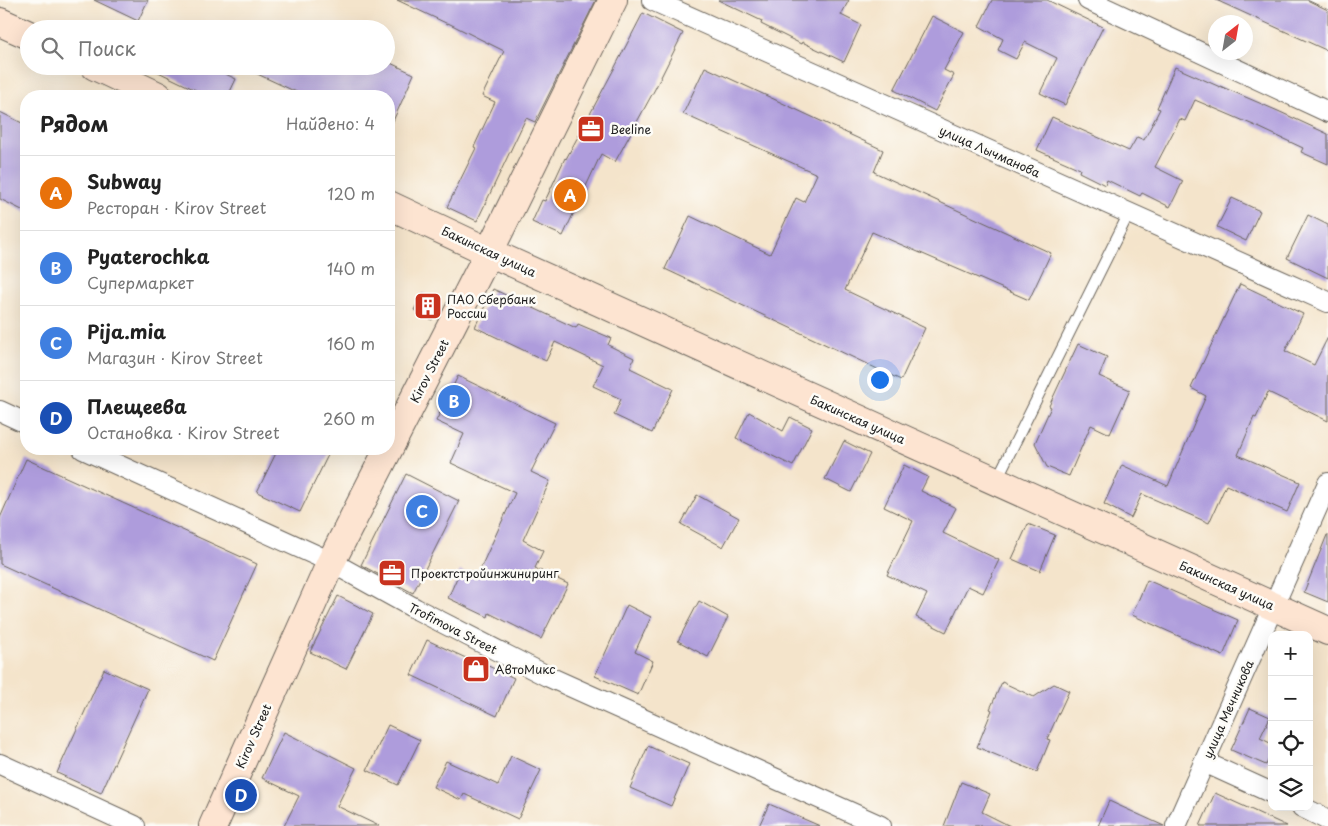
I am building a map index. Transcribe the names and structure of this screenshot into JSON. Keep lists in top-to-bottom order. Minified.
{"streets":{"main road":["Бакинская улица","Kirov Street"],"street":["улица Лычманова","Trofimova Street","улица Мечникова"]},"crossings":[["Бакинская улица","Kirov Street"],["Бакинская улица","улица Мечникова"],["Kirov Street","Trofimova Street"]],"places":{"office":["Beeline","Проектстройинжиниринг"],"building":["ПАО Сбербанк России"],"shop":["АвтоМикс"]},"north":"top right","page":{"search":"Поиск","heading":["Рядом","Найдено: 4"],"list":[{"mark":"A","name":"Subway","note":"Ресторан · Kirov Street","value":"120 m"},{"mark":"B","name":"Pyaterochka","note":"Супермаркет","value":"140 m"},{"mark":"C","name":"Pija.mia","note":"Магазин · Kirov Street","value":"160 m"},{"mark":"D","name":"Плещеева","note":"Остановка · Kirov Street","value":"260 m"}],"pins":["A","B","C","D"],"map_buttons":["+","−"]}}
